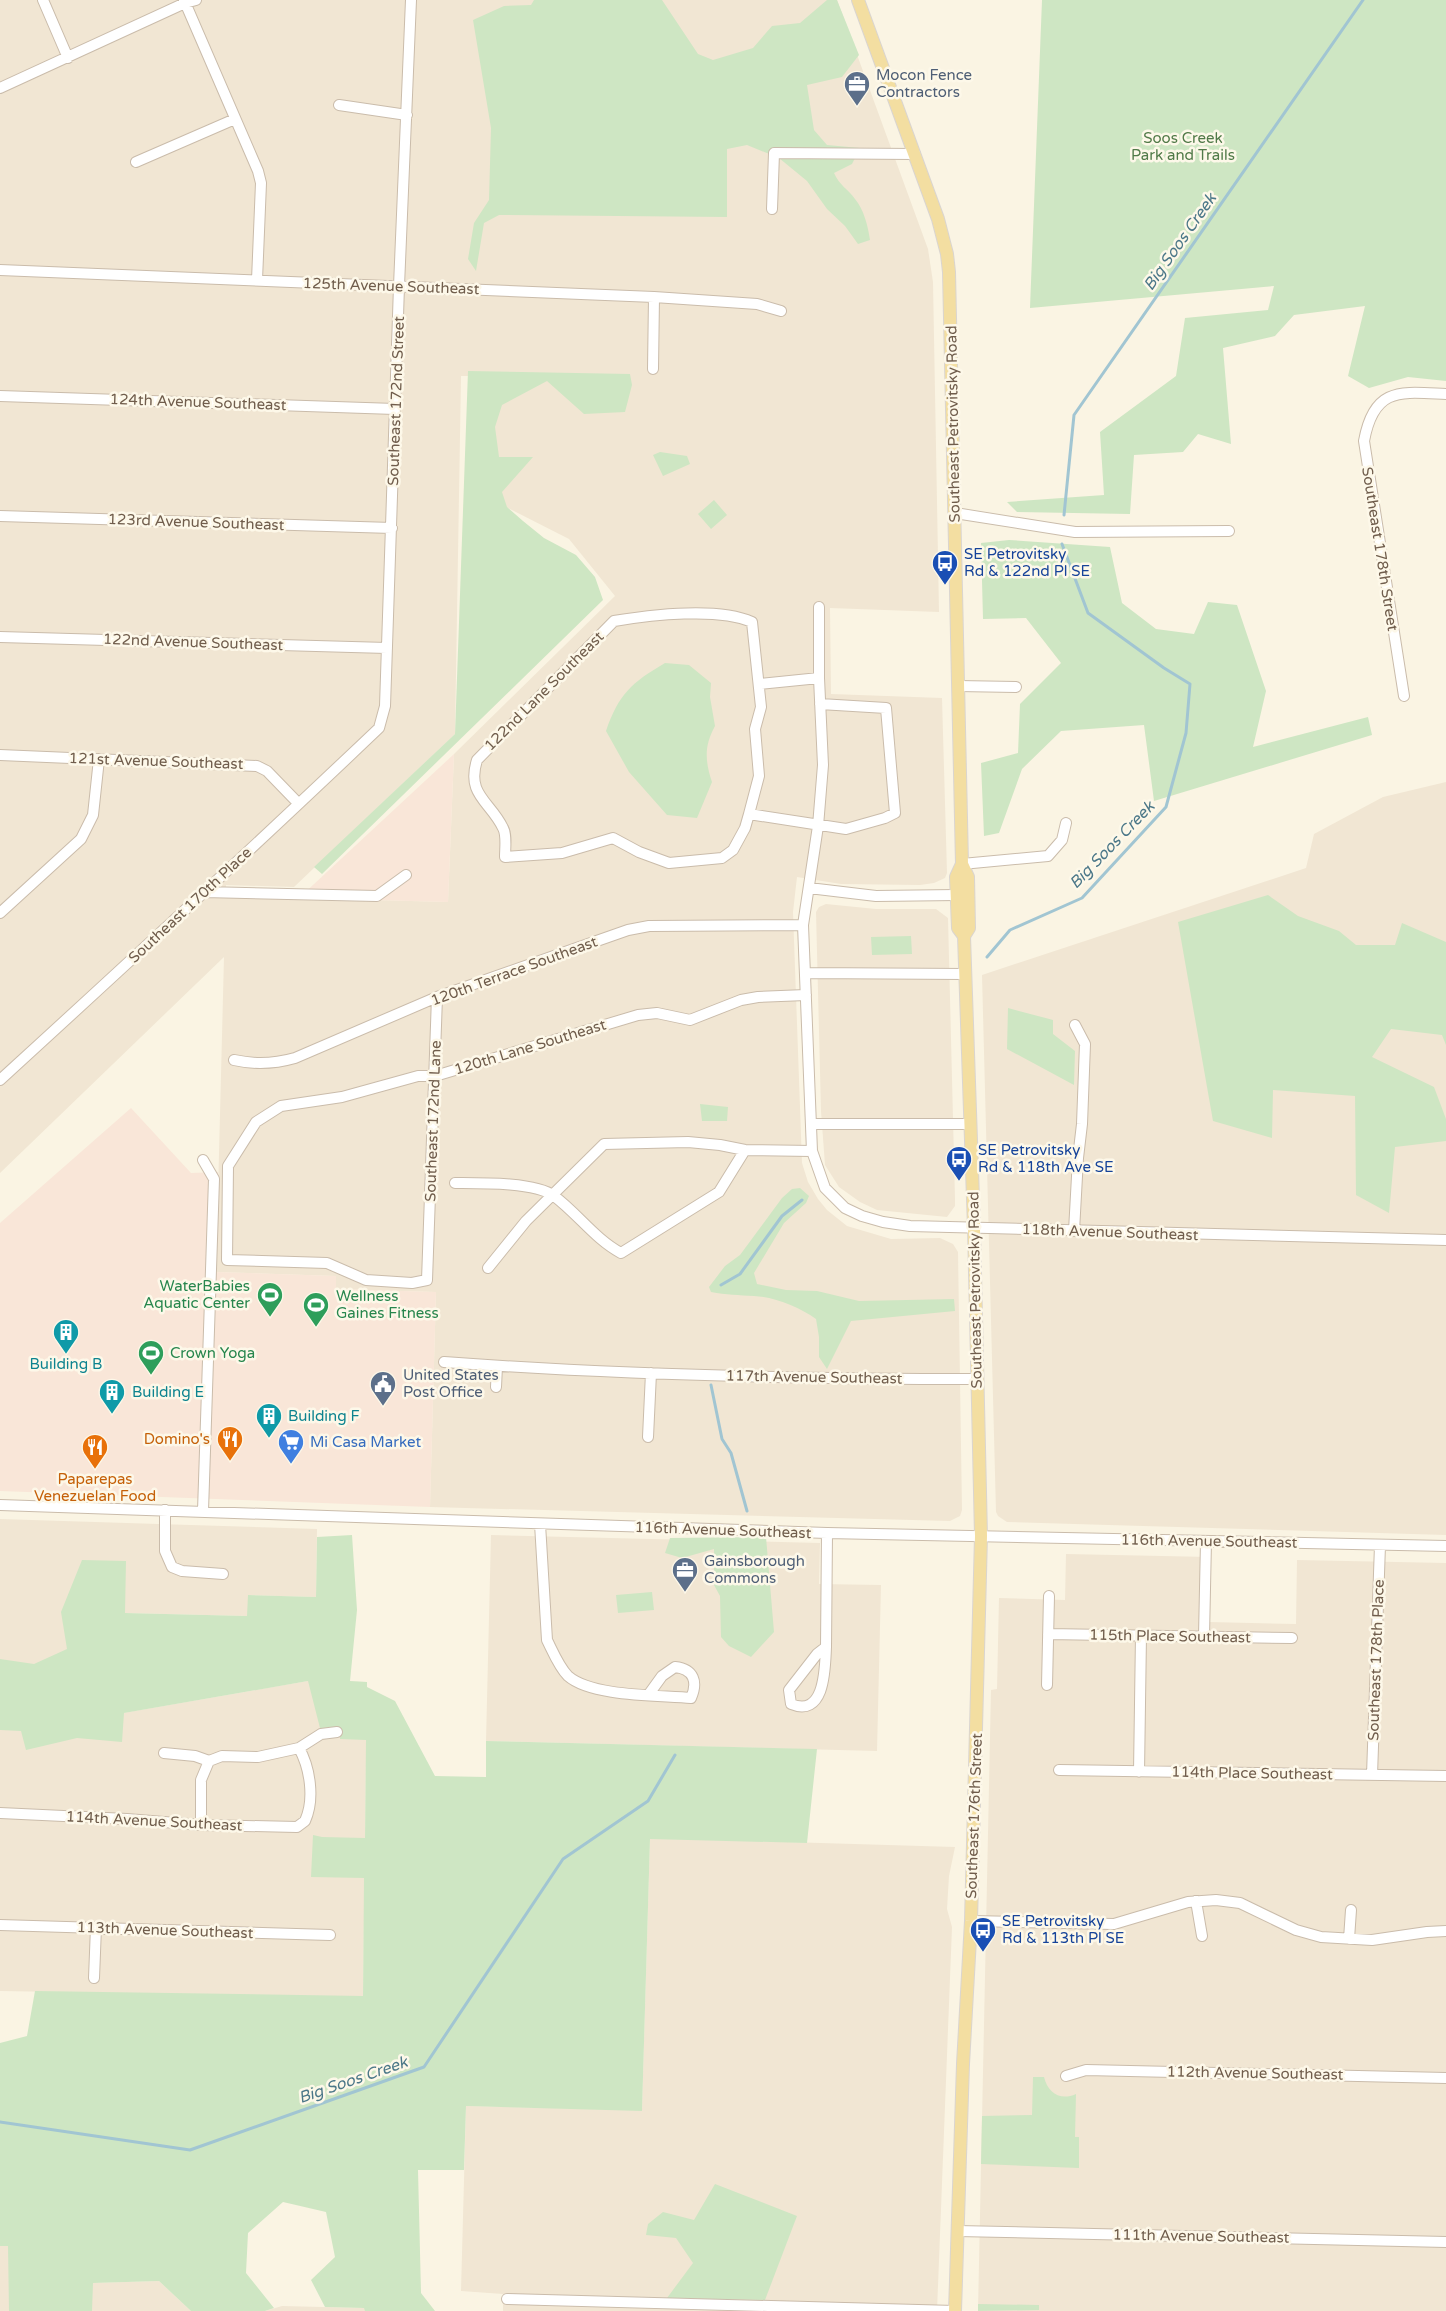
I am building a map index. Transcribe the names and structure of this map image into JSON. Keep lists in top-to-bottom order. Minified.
{"streets":{"main road":["Southeast Petrovitsky Road","Southeast 176th Street"],"street":["125th Avenue Southeast","Southeast 172nd Street","124th Avenue Southeast","123rd Avenue Southeast","Southeast 178th Street","122nd Avenue Southeast","122nd Lane Southeast","121st Avenue Southeast","Southeast 170th Place","120th Terrace Southeast","120th Lane Southeast","Southeast 172nd Lane","118th Avenue Southeast","117th Avenue Southeast","116th Avenue Southeast","115th Place Southeast","Southeast 178th Place","114th Place Southeast","114th Avenue Southeast","113th Avenue Southeast","112th Avenue Southeast","111th Avenue Southeast"]},"crossings":[["125th Avenue Southeast","Southeast 172nd Street"],["Southeast 172nd Street","124th Avenue Southeast"],["Southeast 172nd Street","123rd Avenue Southeast"],["Southeast 172nd Street","122nd Avenue Southeast"],["Southeast 172nd Street","Southeast 170th Place"],["Southeast Petrovitsky Road","118th Avenue Southeast"],["Southeast Petrovitsky Road","117th Avenue Southeast"],["Southeast Petrovitsky Road","116th Avenue Southeast"],["Southeast Petrovitsky Road","Southeast 176th Street"],["121st Avenue Southeast","Southeast 170th Place"],["120th Terrace Southeast","Southeast 172nd Lane"],["120th Terrace Southeast","118th Avenue Southeast"],["120th Lane Southeast","Southeast 172nd Lane"],["120th Lane Southeast","118th Avenue Southeast"],["116th Avenue Southeast","Southeast 178th Place"],["116th Avenue Southeast","Southeast 176th Street"],["Southeast 178th Place","114th Place Southeast"],["Southeast 176th Street","111th Avenue Southeast"]],"water":["Big Soos Creek"],"parks":["Soos Creek Park and Trails"],"places":{"office":["Mocon Fence Contractors","Gainsborough Commons"],"bus stop":["SE Petrovitsky Rd & 122nd Pl SE","SE Petrovitsky Rd & 118th Ave SE","SE Petrovitsky Rd & 113th Pl SE"],"sports":["WaterBabies Aquatic Center","Wellness Gaines Fitness","Crown Yoga"],"building":["Building B","Building E","Building F"],"public building":["United States Post Office"],"restaurant":["Domino's","Paparepas Venezuelan Food"],"supermarket":["Mi Casa Market"]}}
